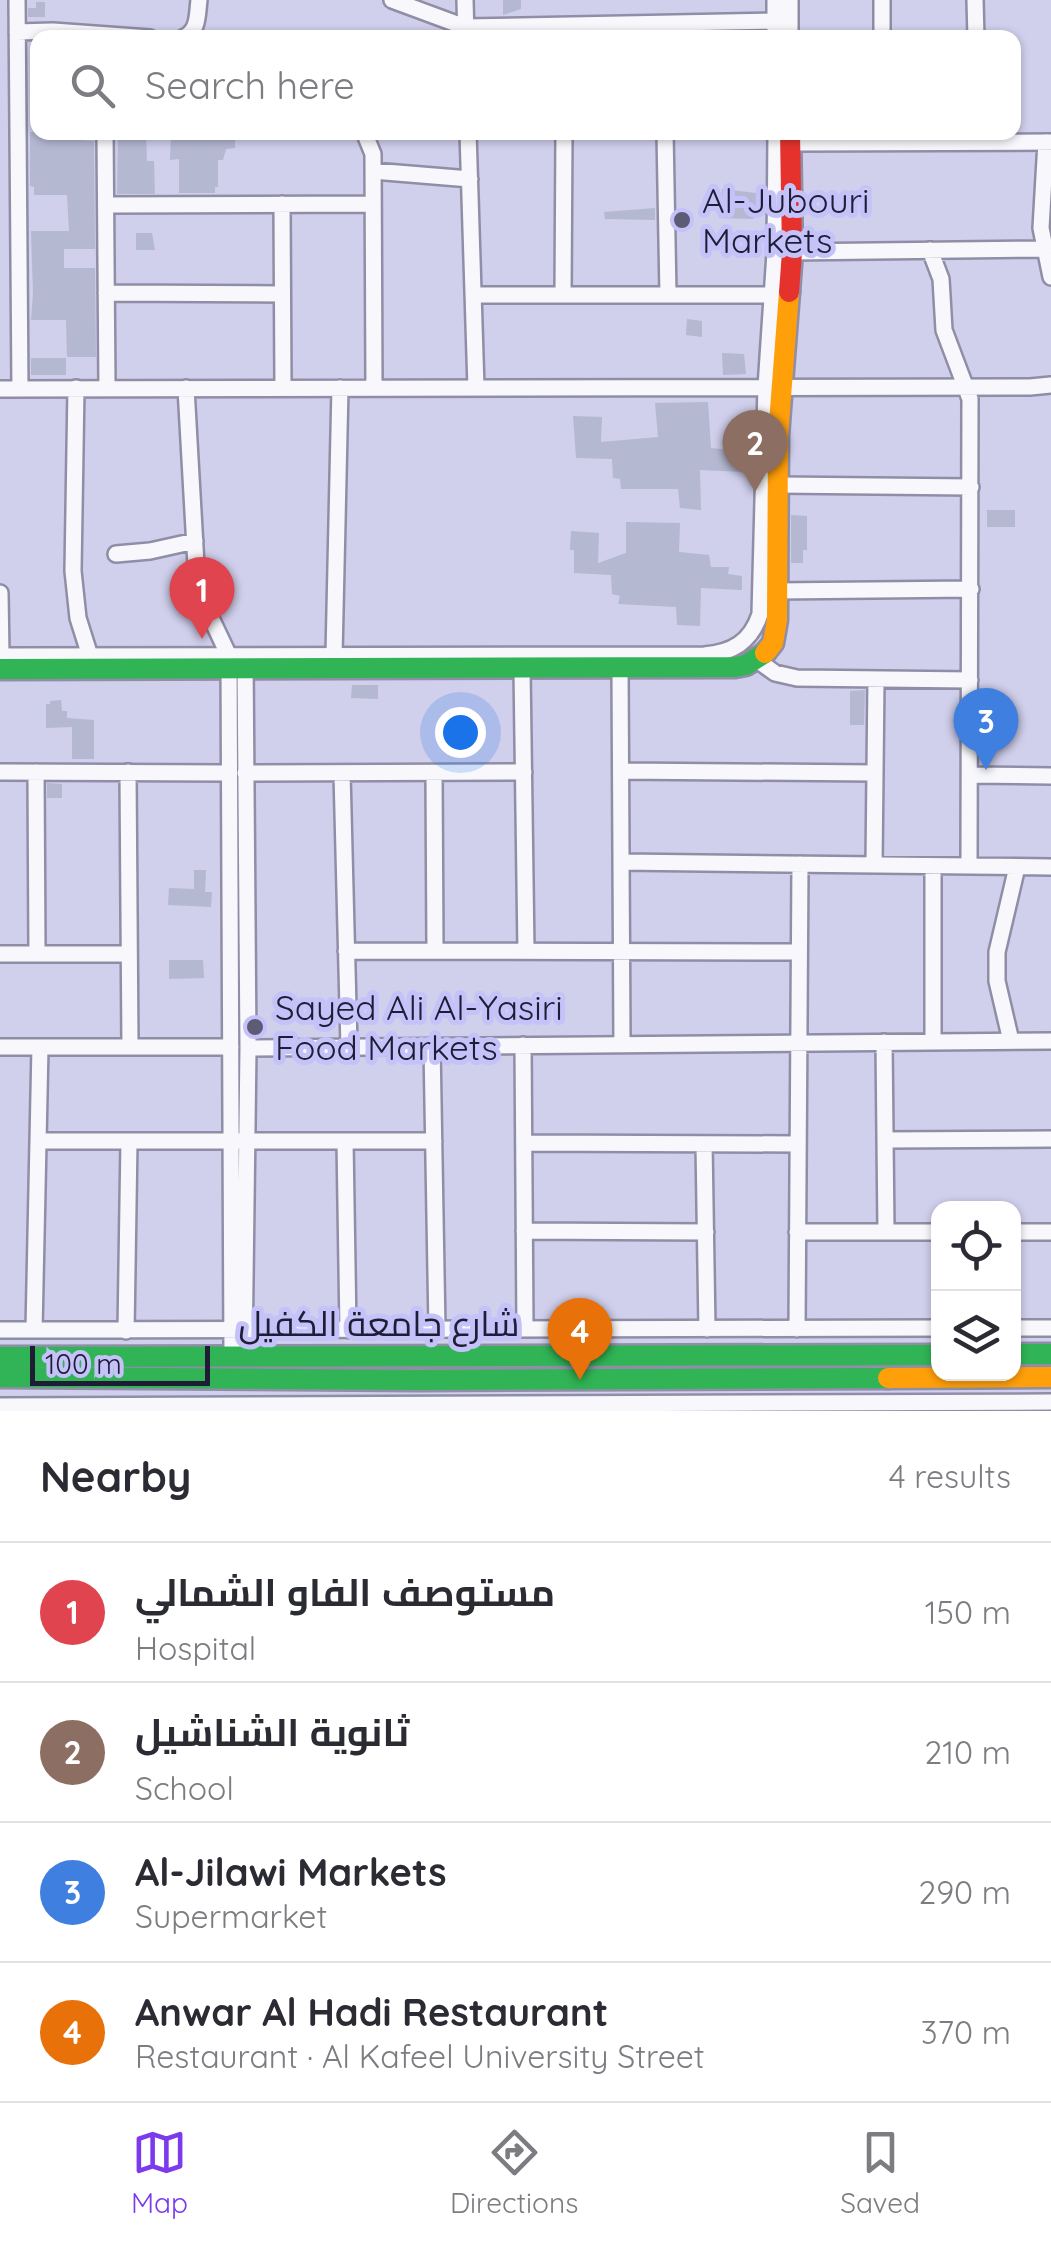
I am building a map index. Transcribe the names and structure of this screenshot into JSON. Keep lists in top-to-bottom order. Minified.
{"streets":{"main road":["شارع جامعة الكفيل"]},"places":["Al-Jubouri Markets","Sayed Ali Al-Yasiri Food Markets"],"scale_bar":"100 m","page":{"search":"Search here","pins":["2","1","3","4"],"scale":"100 m","heading":["Nearby","4 results"],"list":[{"mark":"1","name":"مستوصف الفاو الشمالي","note":"Hospital","value":"150 m"},{"mark":"2","name":"ثانوية الشناشيل","note":"School","value":"210 m"},{"mark":"3","name":"Al-Jilawi Markets","note":"Supermarket","value":"290 m"},{"mark":"4","name":"Anwar Al Hadi Restaurant","note":"Restaurant · Al Kafeel University Street","value":"370 m"}],"nav":["Map","Directions","Saved"]}}
